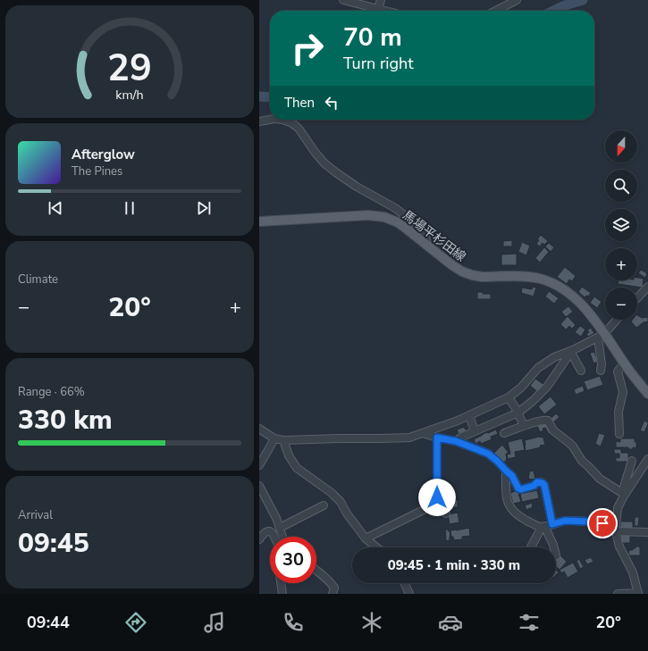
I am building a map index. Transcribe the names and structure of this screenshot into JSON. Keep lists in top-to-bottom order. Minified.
{"streets":{"main road":["馬場平杉田線"]},"north":"bottom","page":{"turn":["70 m","Turn right"],"then":"Then","map_buttons":["+","−"],"song":["Afterglow","The Pines"],"tile":["Climate",["Range · 66%","330 km"],["Arrival","09:45"]],"heat":["−","20°","+"],"limit":"30","trip":"09:45 · 1 min · 330 m","tabs":["09:44","20°"],"gauge":["29","km/h"]}}
